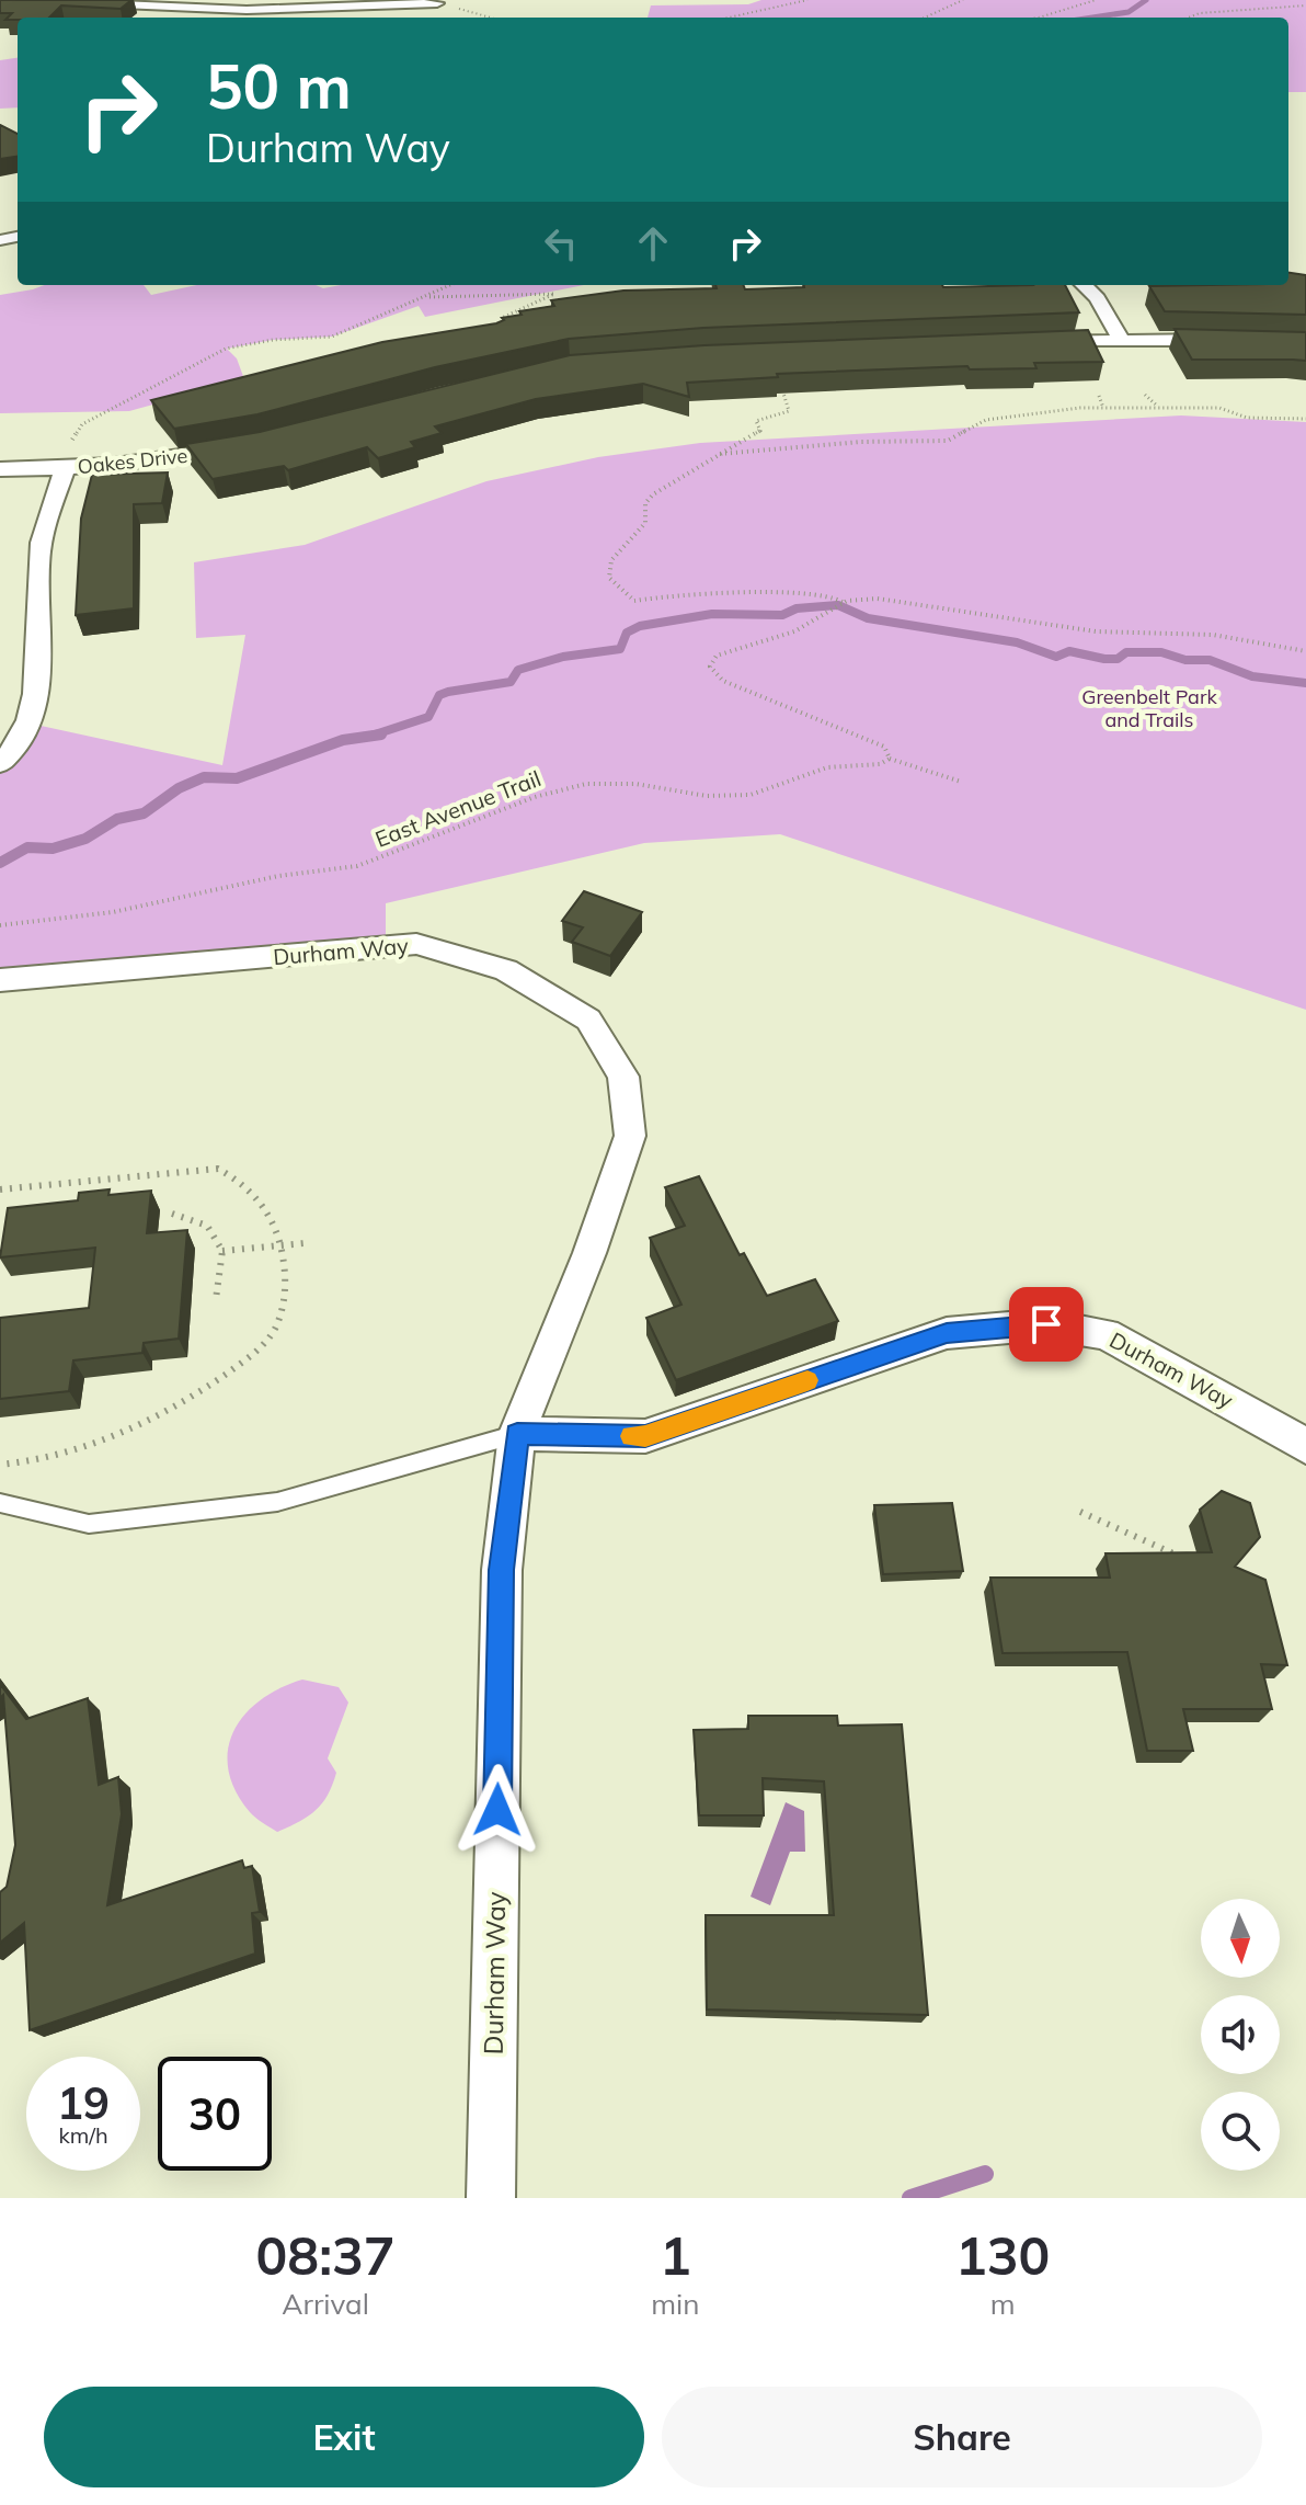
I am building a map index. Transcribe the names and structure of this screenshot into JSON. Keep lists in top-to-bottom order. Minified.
{"streets":{"street":["Oakes Drive","Durham Way"],"path":["East Avenue Trail"]},"parks":["Greenbelt Park and Trails"],"north":"bottom","page":{"turn":["50 m","Durham Way"],"speed":"19 km/h","limit":"30","eta":["08:37","Arrival","1","min","130","m"],"buttons":["Exit","Share"]}}
